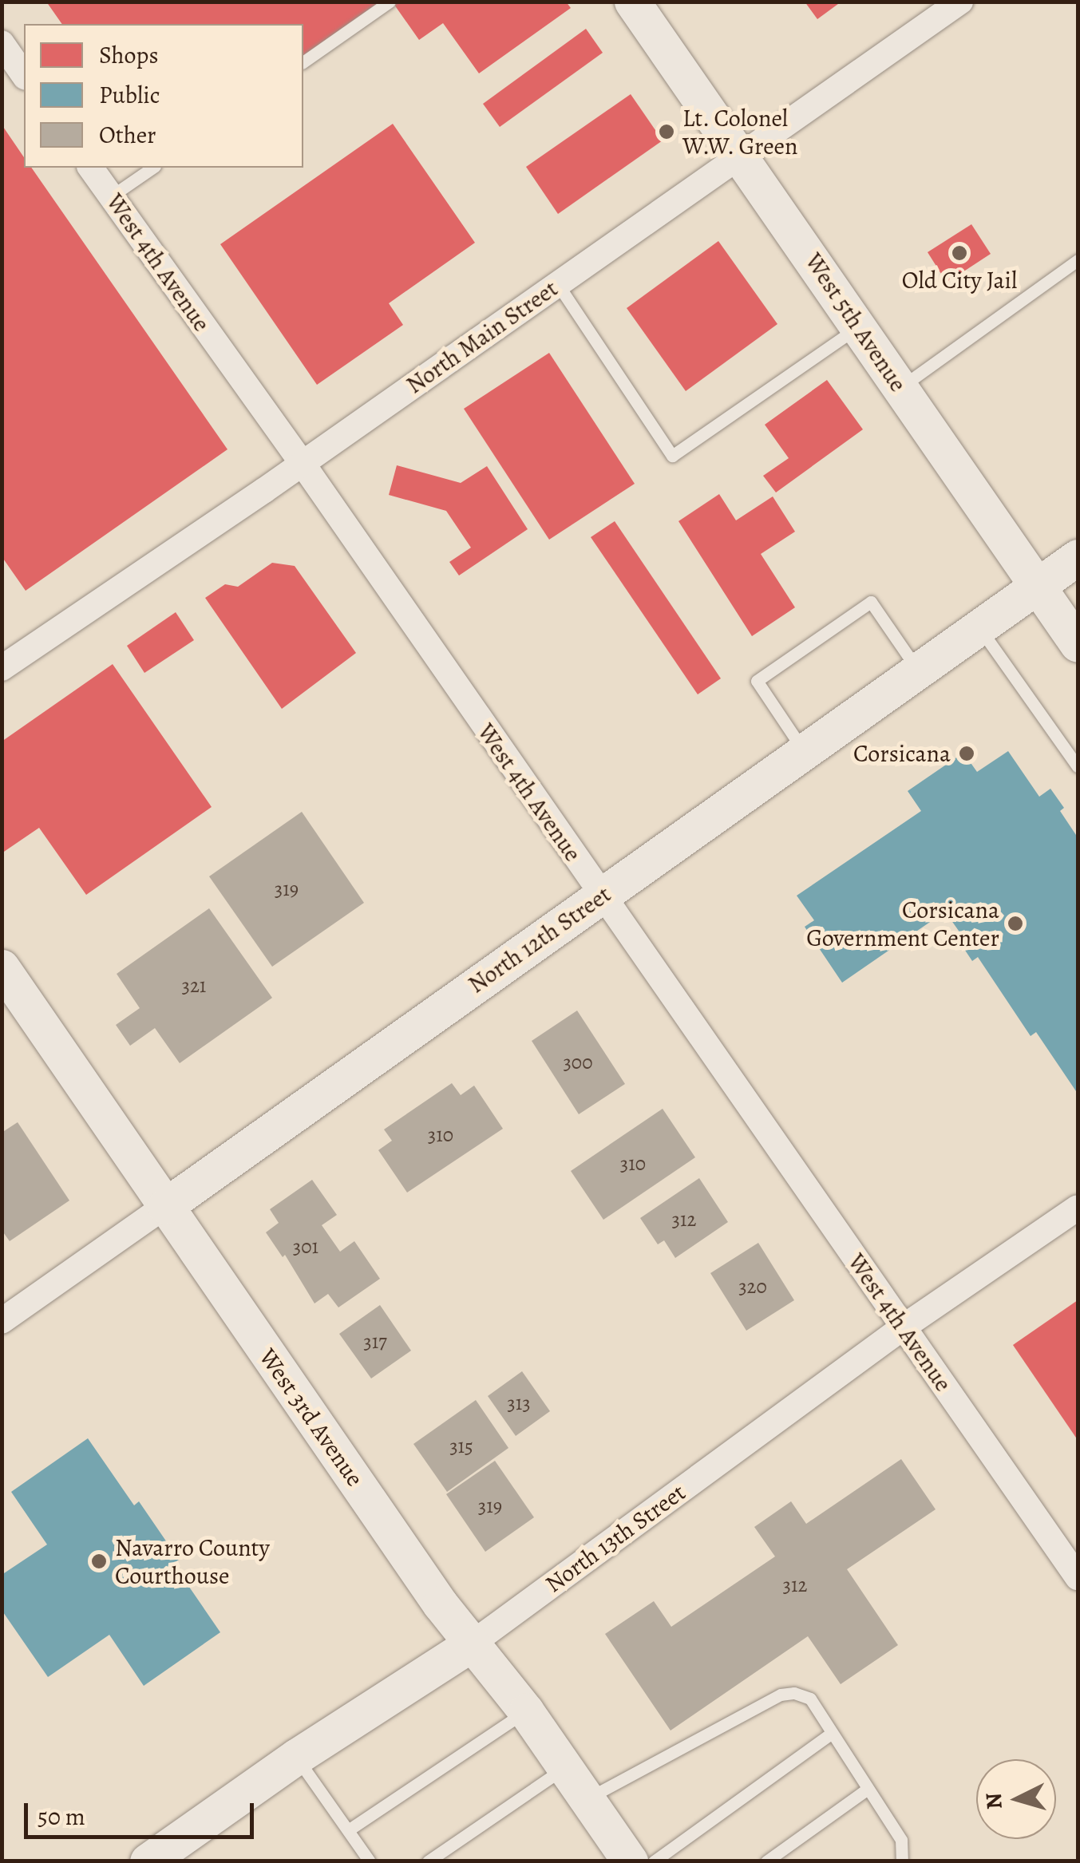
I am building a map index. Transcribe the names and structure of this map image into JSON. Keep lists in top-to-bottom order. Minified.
{"streets":{"street":["West 4th Avenue","West 5th Avenue","North Main Street","North 12th Street","West 3rd Avenue","North 13th Street"]},"crossings":[["West 4th Avenue","North Main Street"],["West 4th Avenue","North 12th Street"],["West 4th Avenue","North 13th Street"],["West 5th Avenue","North Main Street"],["West 5th Avenue","North 12th Street"],["North 12th Street","West 3rd Avenue"],["West 3rd Avenue","North 13th Street"]],"places":["Lt. Colonel W.W. Green","Old City Jail","Corsicana","Corsicana Government Center","Navarro County Courthouse"],"house_numbers":["319","321","300","310","310","312","301","320","317","313","315","319","312"],"legend":["Shops","Public","Other"],"scale_bar":"50 m","north":"left"}
